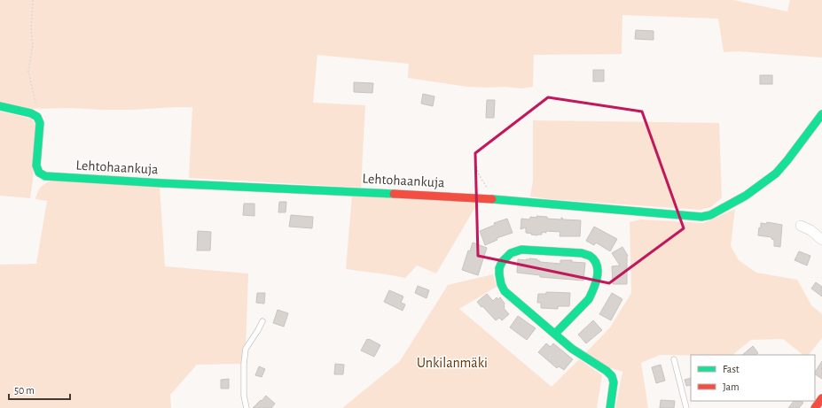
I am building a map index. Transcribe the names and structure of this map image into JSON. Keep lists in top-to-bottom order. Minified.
{"streets":{"street":["Lehtohaankuja"]},"parks":["Unkilanmäki"],"legend":["Fast","Jam"],"scale_bar":"50 m"}
